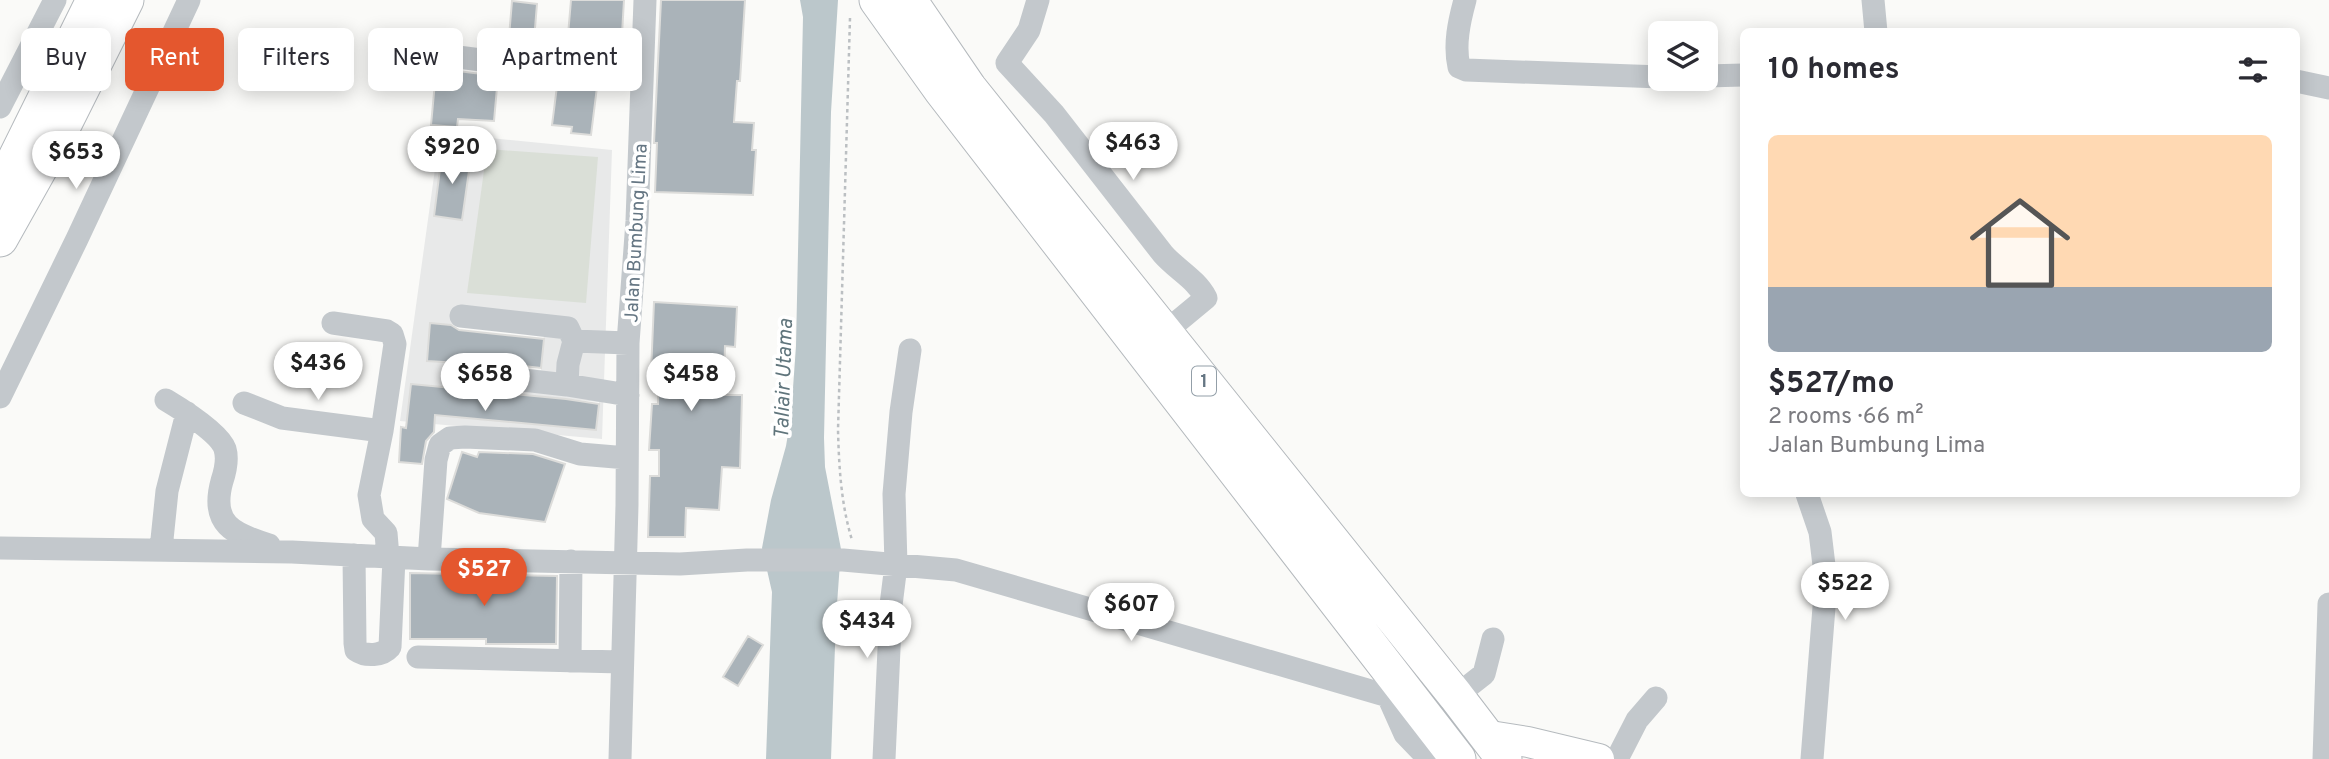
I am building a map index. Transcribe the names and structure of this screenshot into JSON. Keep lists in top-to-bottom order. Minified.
{"streets":{"highway":["1"],"street":["Jalan Bumbung Lima"]},"water":["Taliair Utama"],"page":{"chip":["Buy","Rent","Filters","New","Apartment"],"heading":"10 homes","list":[{"name":"$527/mo","note":"2 rooms · 66 m² · Jalan Bumbung Lima"}],"price":["$463","$920","$653","$436","$658","$458","$527","$522","$607","$434"]}}
